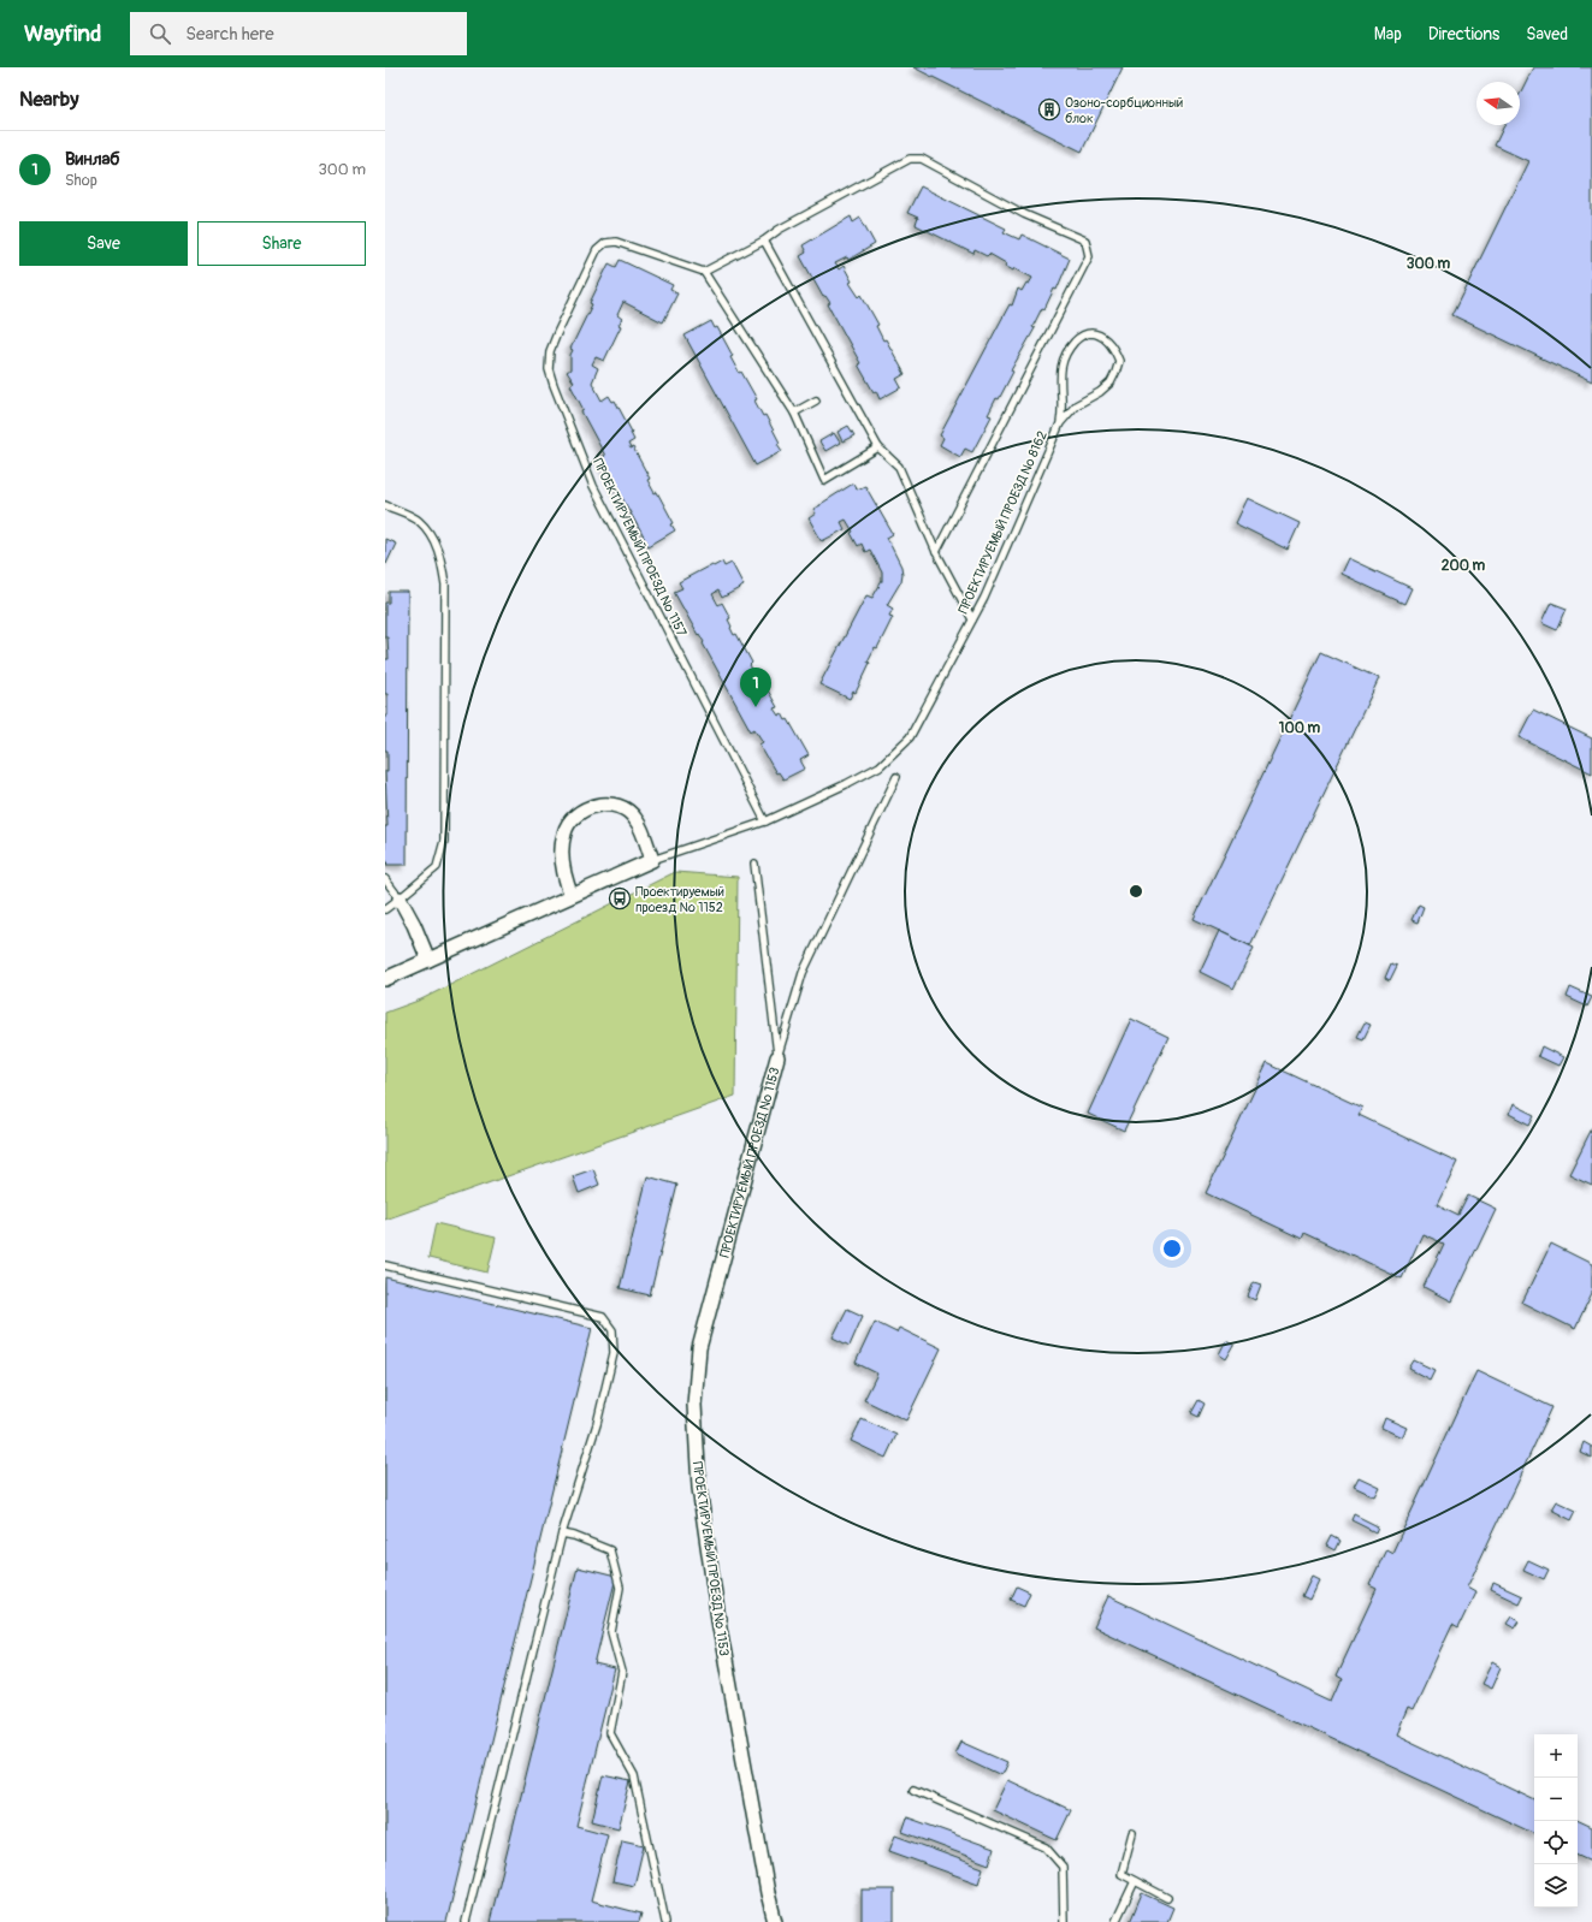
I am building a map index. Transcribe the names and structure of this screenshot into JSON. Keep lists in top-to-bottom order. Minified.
{"streets":{"street":["ПРОЕКТИРУЕМЫЙ ПРОЕЗД № 1153"],"lane":["ПРОЕКТИРУЕМЫЙ ПРОЕЗД № 8162","ПРОЕКТИРУЕМЫЙ ПРОЕЗД № 1157"]},"crossings":[["ПРОЕКТИРУЕМЫЙ ПРОЕЗД № 8162","ПРОЕКТИРУЕМЫЙ ПРОЕЗД № 1157"]],"places":{"building":["Озоно-сорбционный блок"],"bus stop":["Проектируемый проезд № 1152"]},"north":"left","page":{"header":"Wayfind","search":"Search here","nav":["Map","Directions","Saved"],"heading":"Nearby","list":[{"mark":"1","name":"Винлаб","note":"Shop","value":"300 m"}],"buttons":["Save","Share"],"pins":"1","map_buttons":["+","−"]},"rings":["300 m","200 m","100 m"]}
